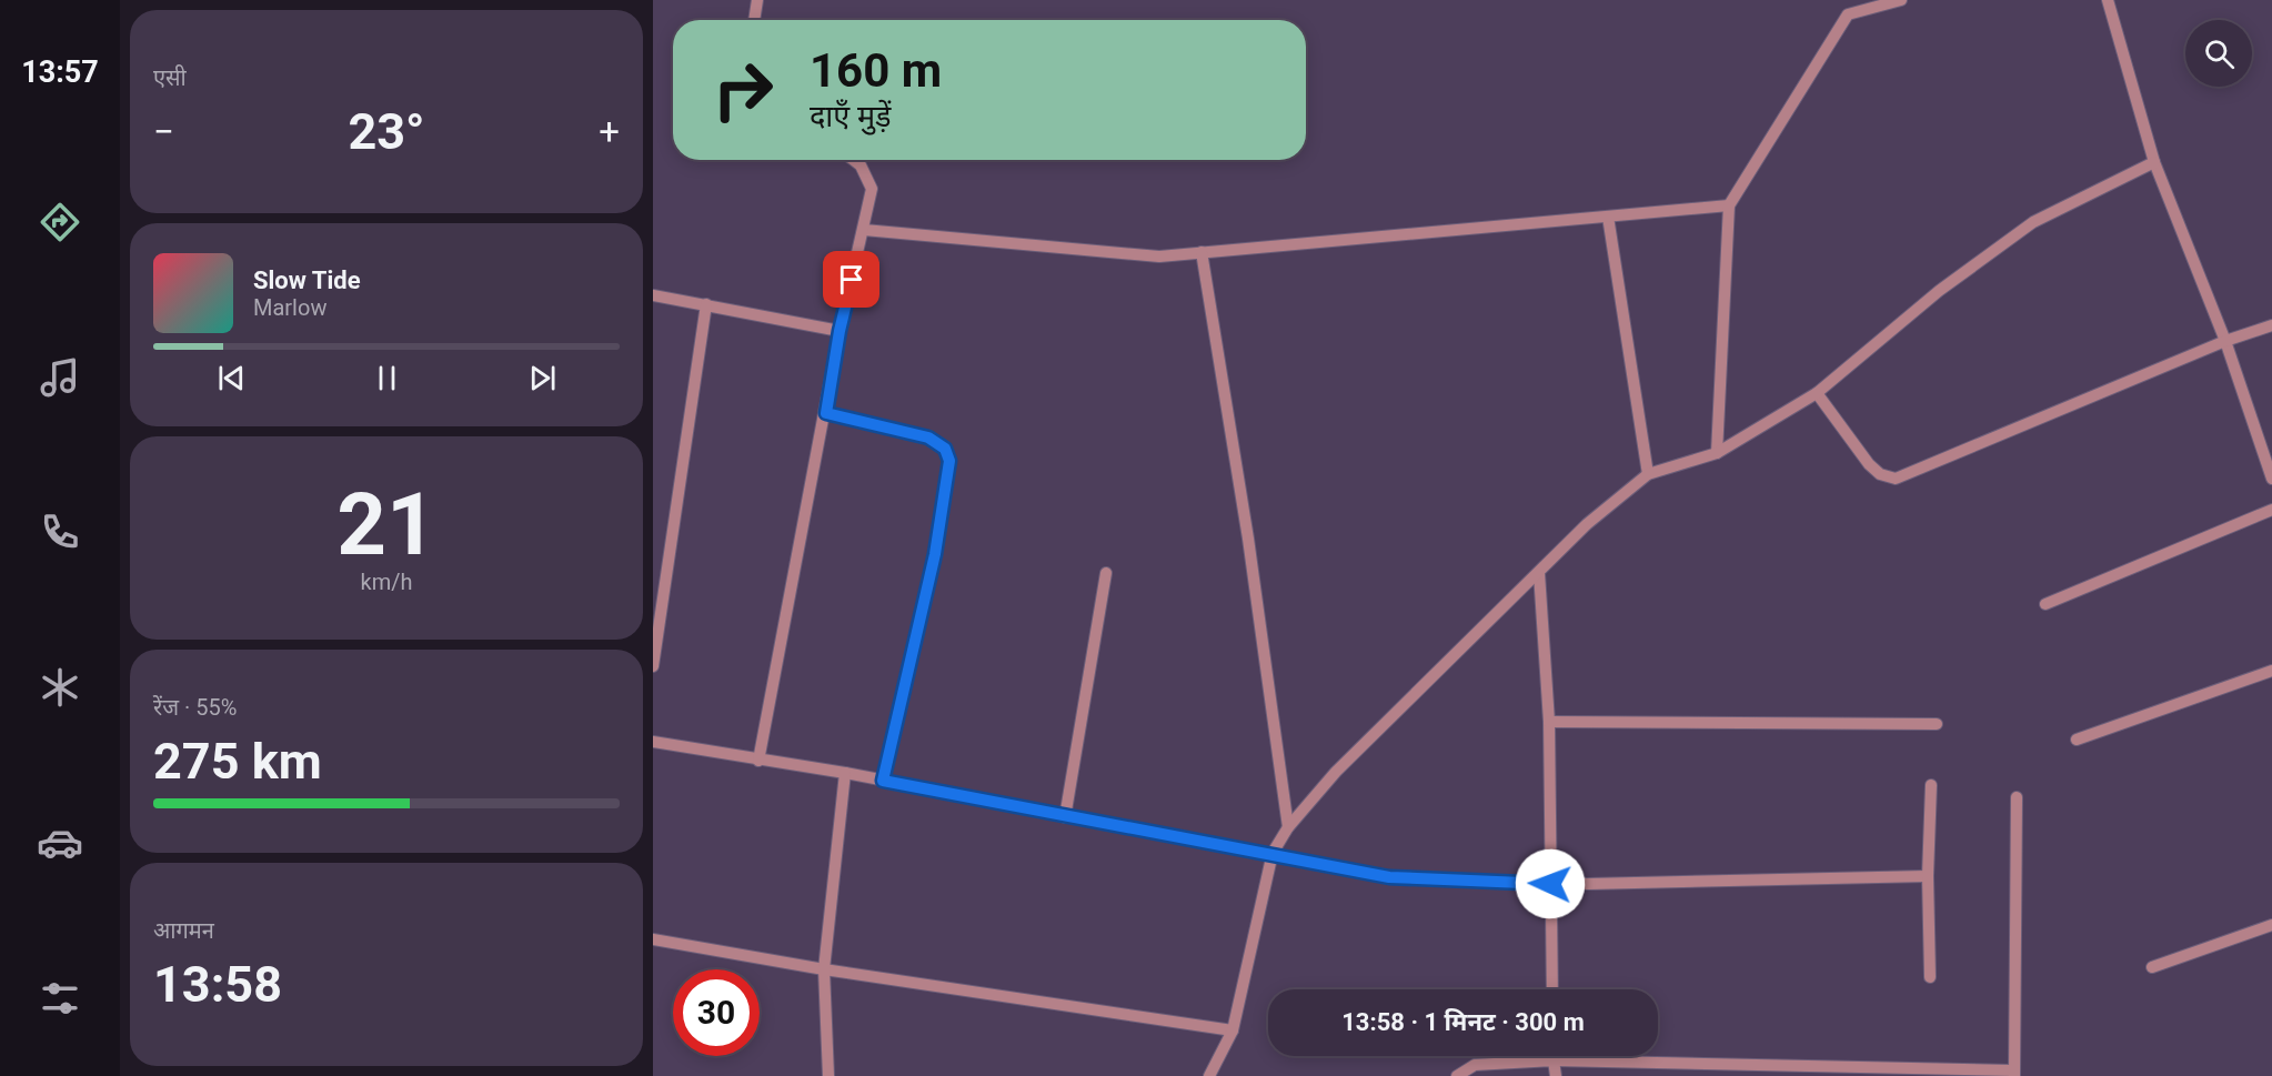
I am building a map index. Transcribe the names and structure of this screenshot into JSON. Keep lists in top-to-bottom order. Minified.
{"page":{"tabs":"13:57","tile":["एसी",["21","km/h"],["रेंज · 55%","275 km"],["आगमन","13:58"]],"turn":["160 m","दाएँ मुड़ें"],"heat":["−","23°","+"],"song":["Slow Tide","Marlow"],"limit":"30","trip":"13:58 · 1 मिनट · 300 m"}}
